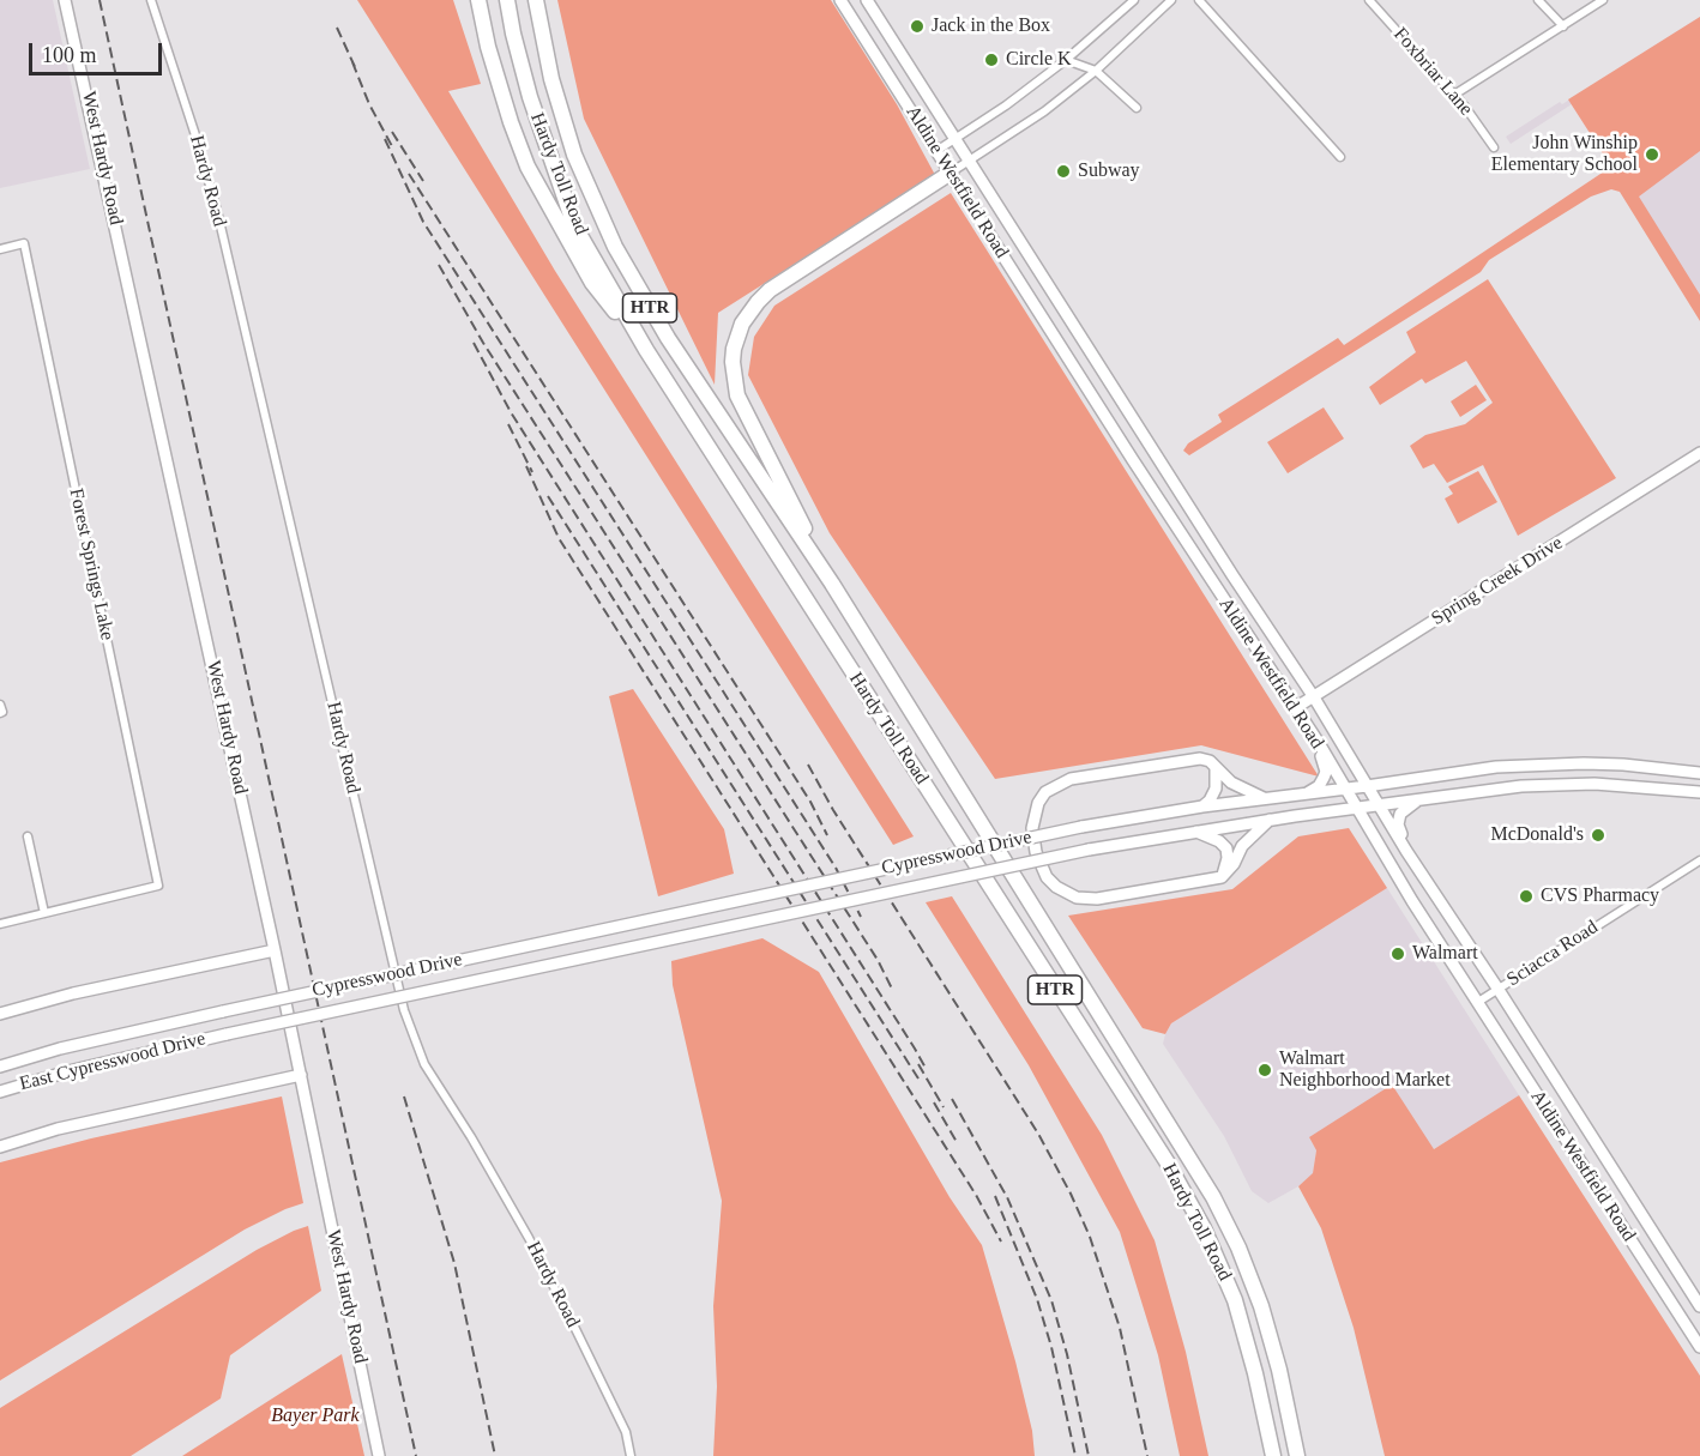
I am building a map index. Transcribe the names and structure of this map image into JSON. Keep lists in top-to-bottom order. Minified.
{"streets":{"highway":["Hardy Toll Road","HTR"],"main road":["West Hardy Road","Aldine Westfield Road","Spring Creek Drive","Cypresswood Drive","East Cypresswood Drive"],"street":["Foxbriar Lane","Hardy Road","Forest Springs Lake","Sciacca Road"]},"crossings":[["Aldine Westfield Road","Spring Creek Drive"],["Aldine Westfield Road","Cypresswood Drive"],["Aldine Westfield Road","Sciacca Road"],["Cypresswood Drive","East Cypresswood Drive"]],"parks":["Bayer Park"],"places":["Jack in the Box","Circle K","John Winship Elementary School","Subway","McDonald's","CVS Pharmacy","Walmart","Walmart Neighborhood Market"],"scale_bar":"100 m"}
